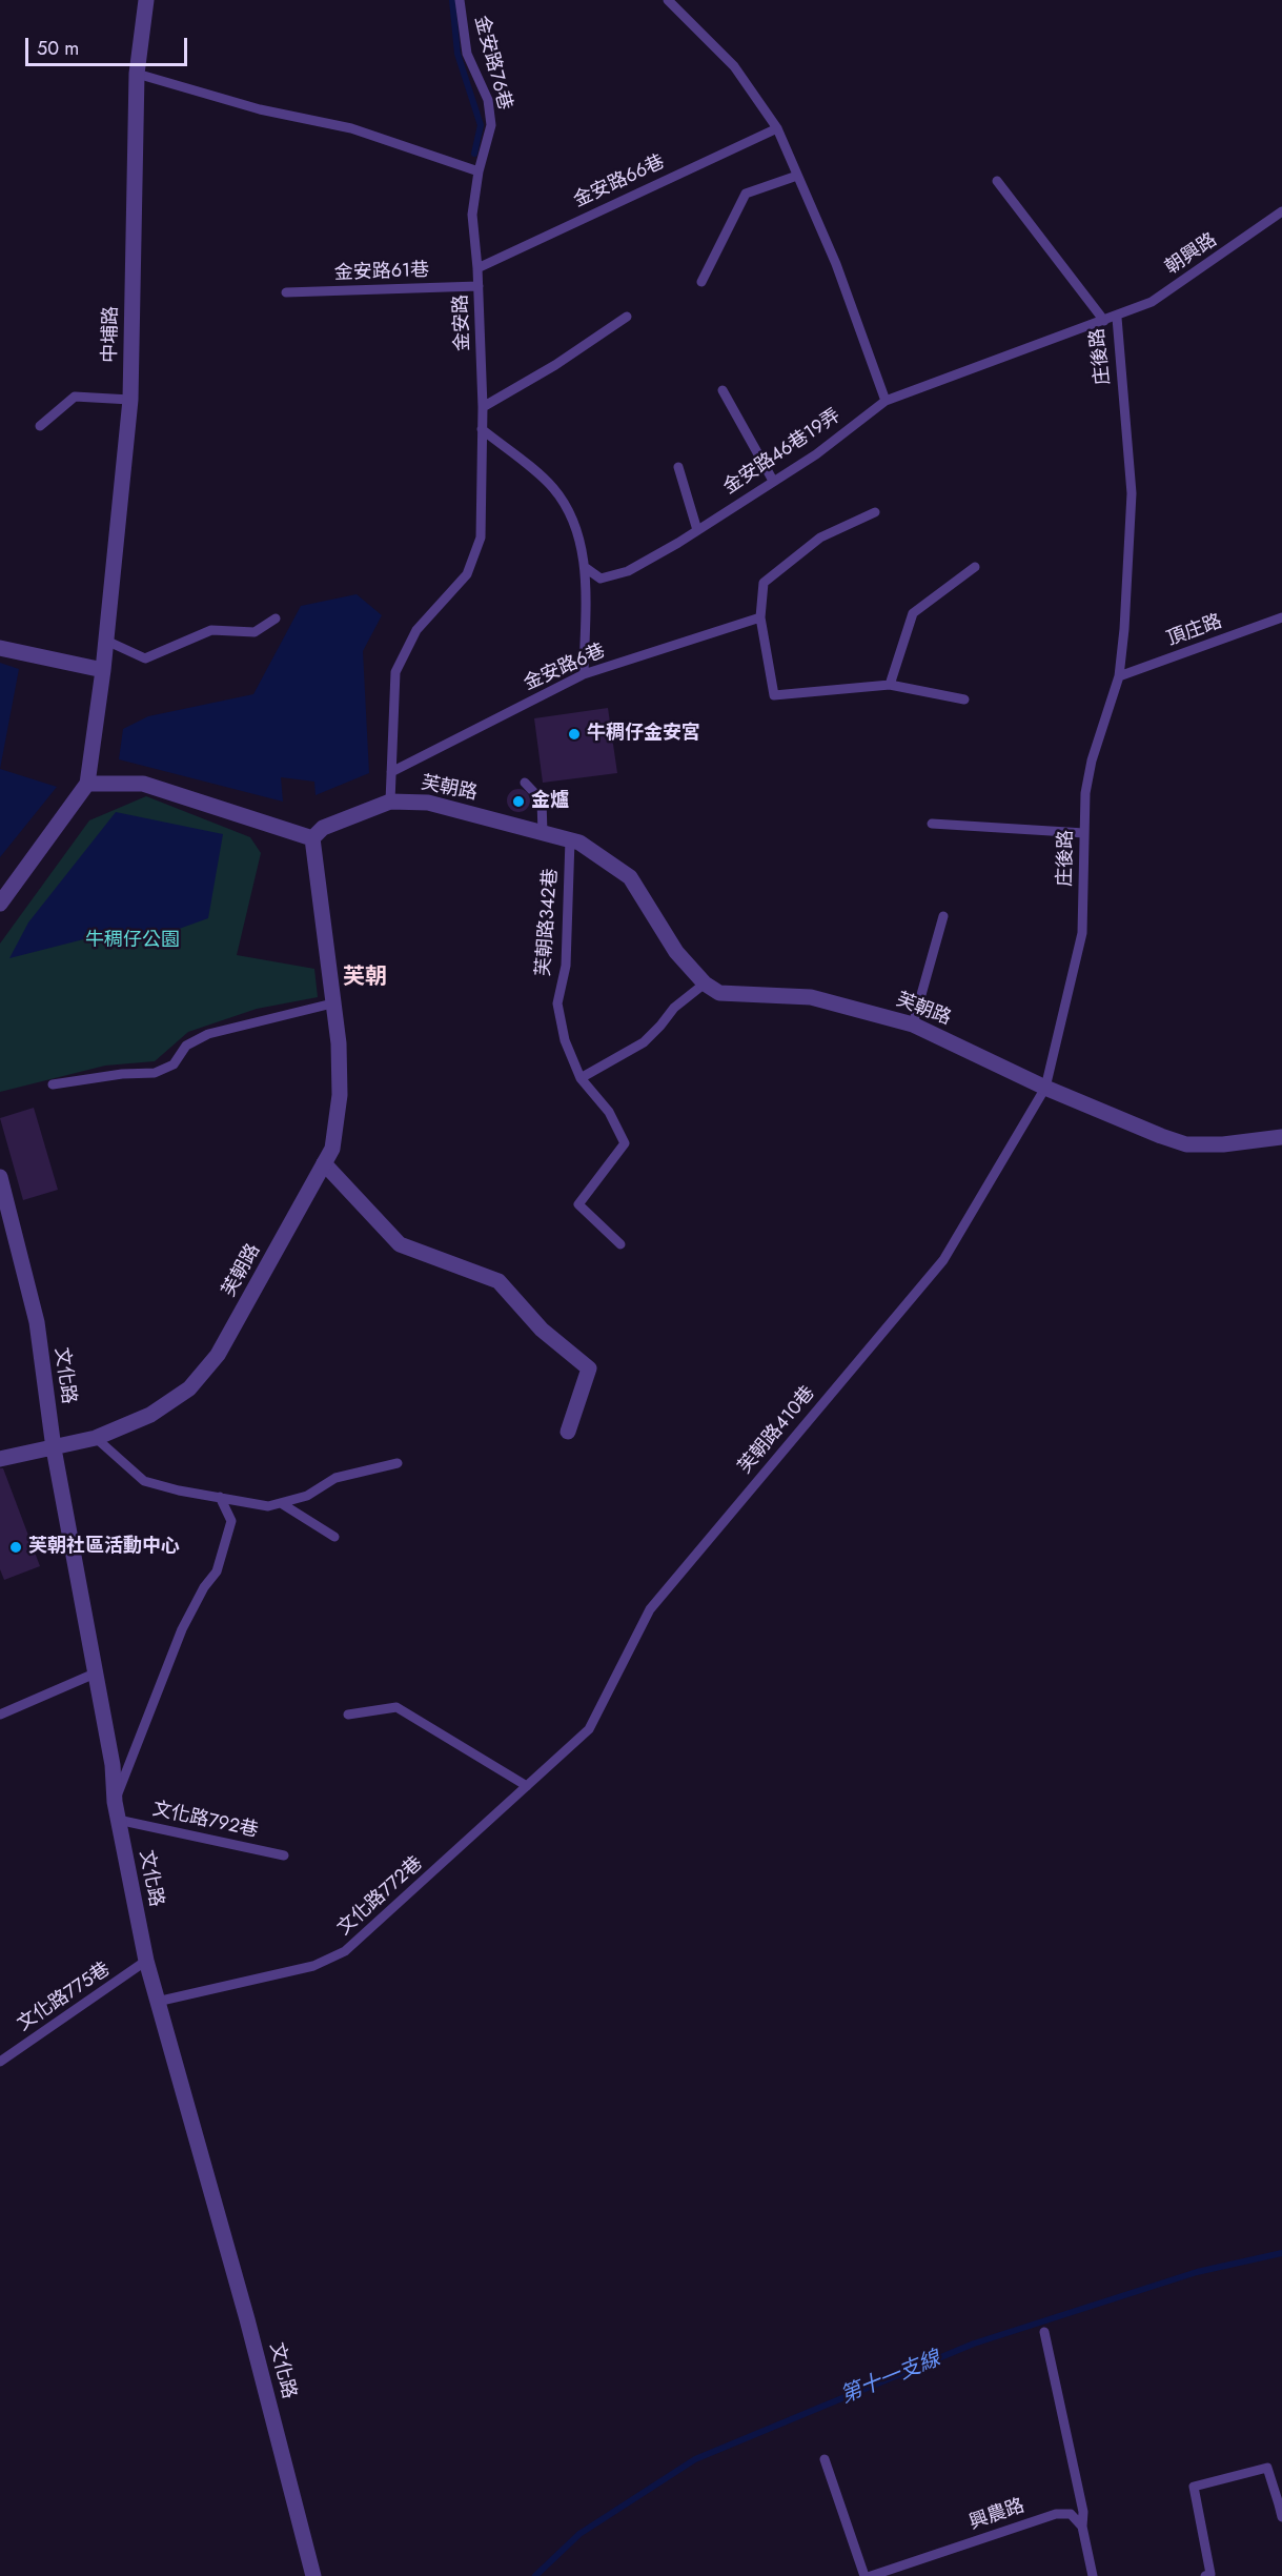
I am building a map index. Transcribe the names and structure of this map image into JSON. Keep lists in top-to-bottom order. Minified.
{"streets":{"street":["中埔路","芙朝路","文化路"],"lane":["金安路76巷","金安路66巷","朝興路","金安路61巷","金安路","庄後路","金安路46巷19弄","頂庄路","金安路6巷","芙朝路342巷","芙朝路410巷","文化路792巷","文化路772巷","文化路775巷","興農路"]},"crossings":[["金安路76巷","金安路"],["金安路66巷","金安路"],["朝興路","庄後路"],["金安路61巷","金安路"],["金安路","金安路6巷"],["金安路","芙朝路"],["庄後路","金安路46巷19弄"],["庄後路","頂庄路"],["庄後路","芙朝路"],["庄後路","芙朝路410巷"],["芙朝路","芙朝路342巷"],["芙朝路","文化路"],["芙朝路","芙朝路410巷"],["文化路","文化路792巷"],["文化路","文化路772巷"],["文化路","文化路775巷"],["芙朝路410巷","文化路772巷"]],"districts":["芙朝"],"water":["第十一支線"],"parks":["牛稠仔公園"],"places":["牛稠仔金安宮","金爐","芙朝社區活動中心"],"scale_bar":"50 m"}
